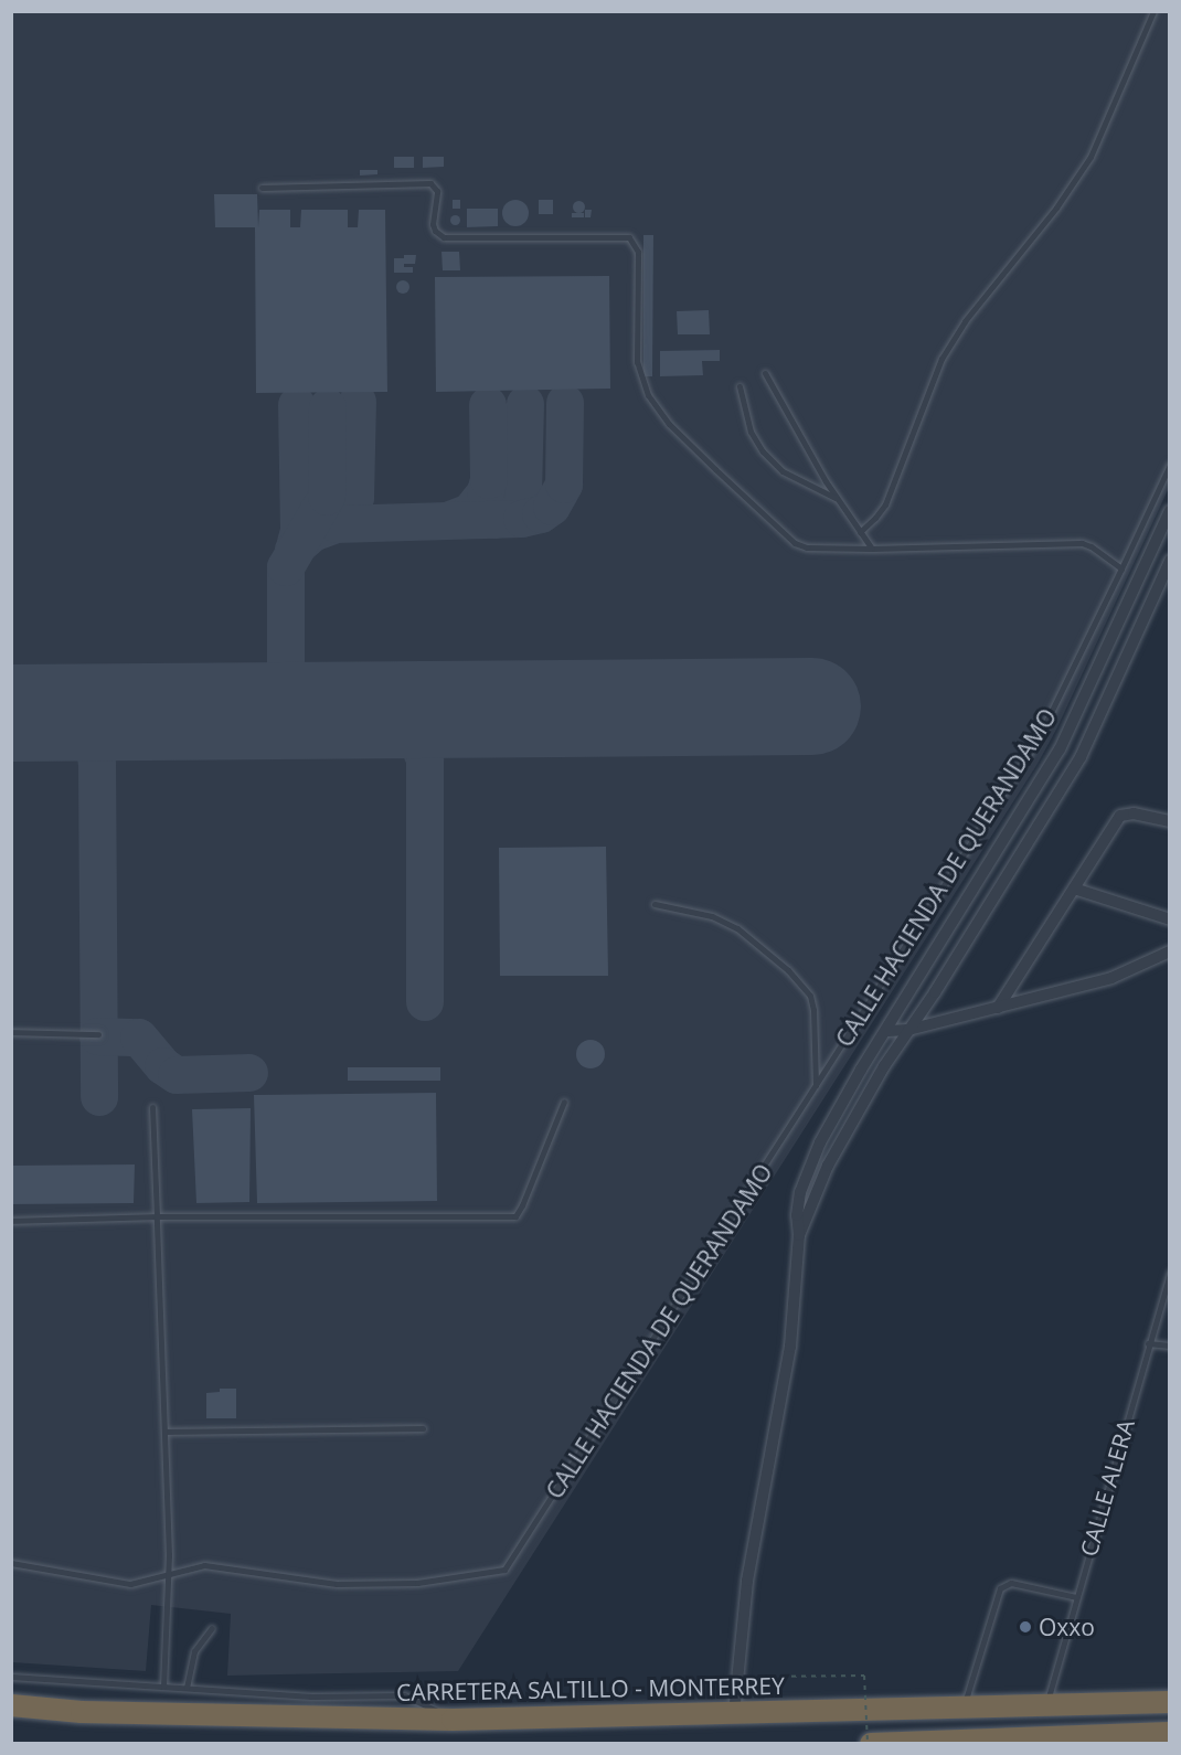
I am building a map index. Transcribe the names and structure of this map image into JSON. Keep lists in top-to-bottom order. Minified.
{"streets":{"highway":["CARRETERA SALTILLO - MONTERREY"],"street":["CALLE HACIENDA DE QUERANDAMO"],"lane":["CALLE ALERA"]},"crossings":[["CALLE HACIENDA DE QUERANDAMO","CARRETERA SALTILLO - MONTERREY"],["CALLE ALERA","CARRETERA SALTILLO - MONTERREY"]],"places":["Oxxo"]}
